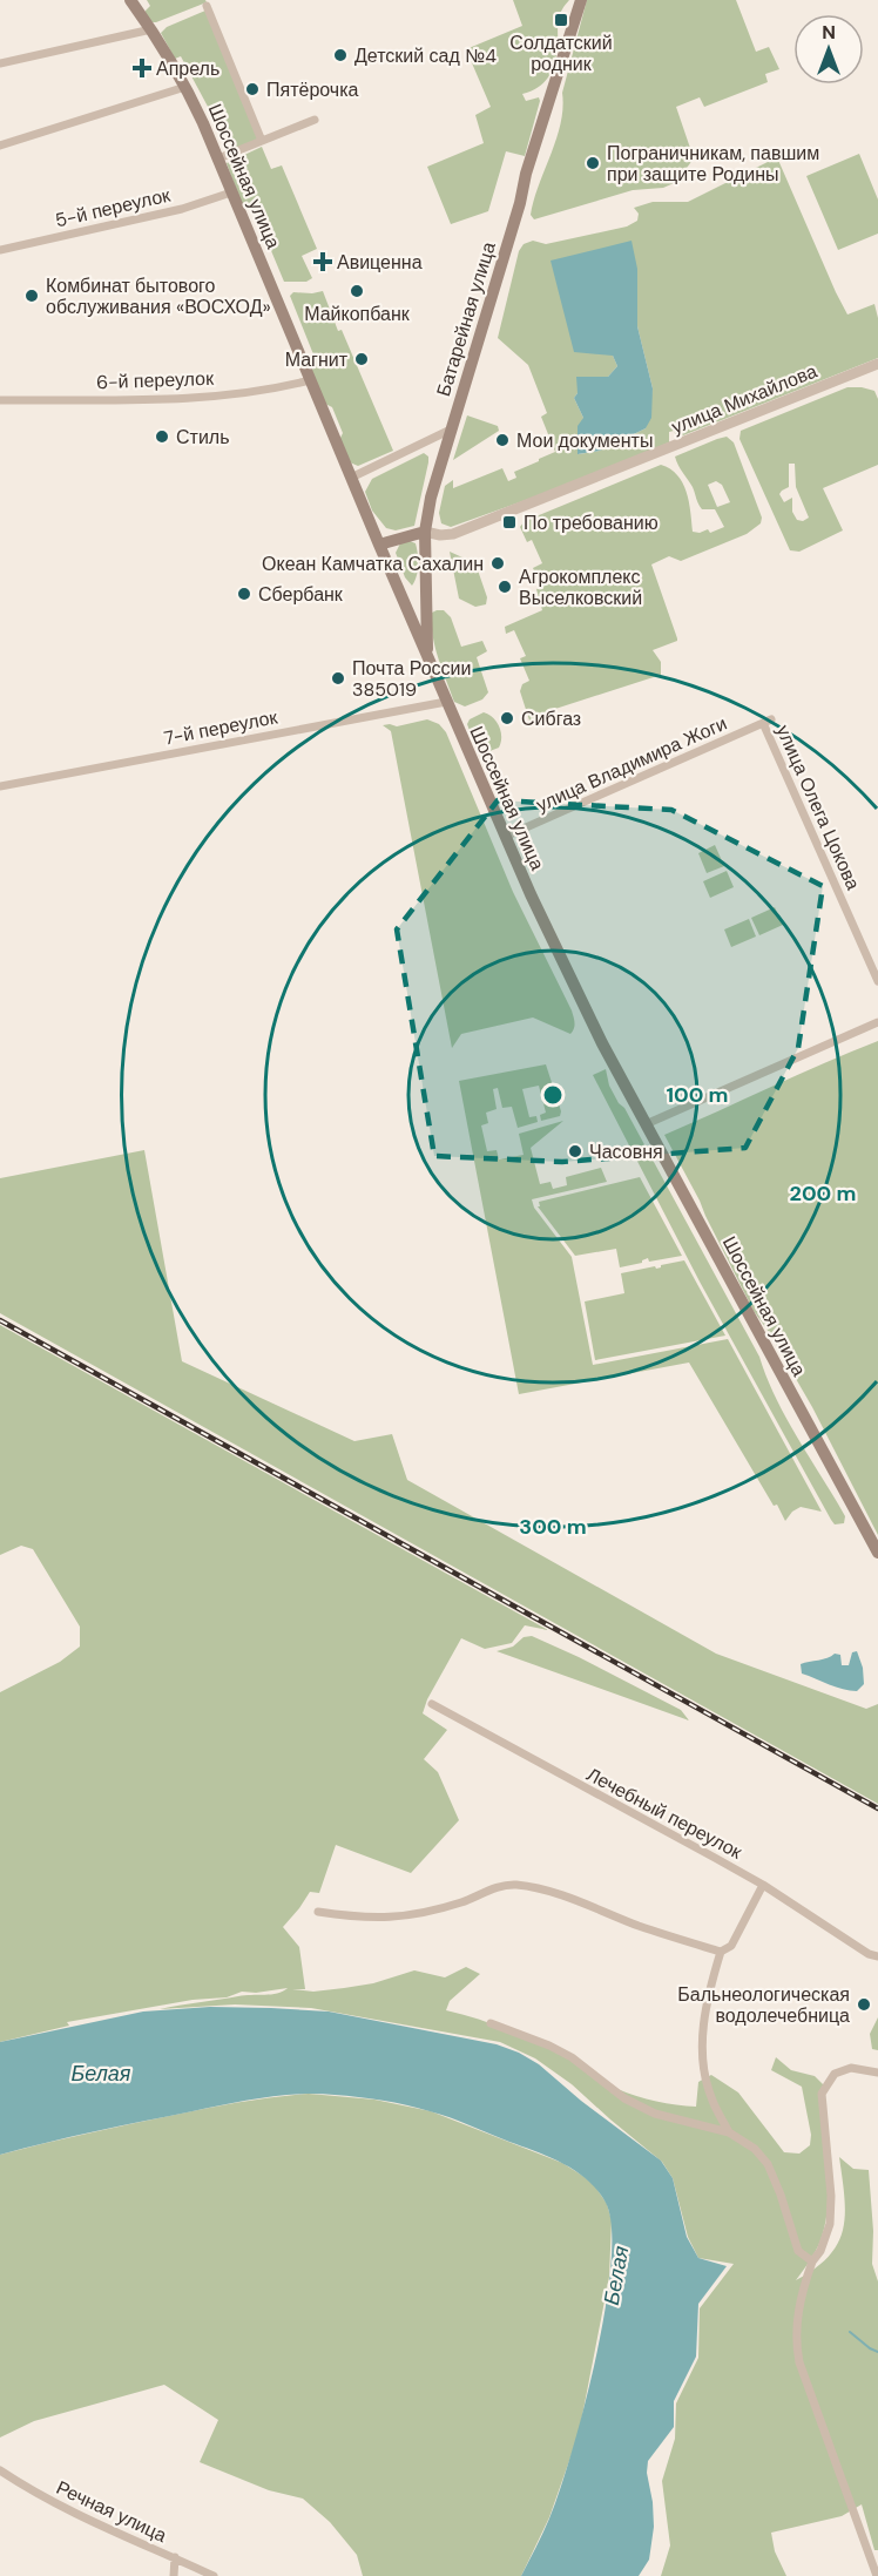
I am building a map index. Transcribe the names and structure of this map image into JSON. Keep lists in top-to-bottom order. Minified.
{"streets":{"main road":["Шоссейная улица","Батарейная улица"],"street":["5-й переулок","6-й переулок","улица Михайлова","7-й переулок","улица Владимира Жоги","улица Олега Цокова","Лечебный переулок","Речная улица"]},"crossings":[["Шоссейная улица","5-й переулок"],["Шоссейная улица","Батарейная улица"],["Шоссейная улица","6-й переулок"],["Шоссейная улица","7-й переулок"],["Шоссейная улица","улица Владимира Жоги"],["Батарейная улица","улица Михайлова"],["улица Владимира Жоги","улица Олега Цокова"]],"water":["Белая"],"places":{"transit":["Солдатский родник","По требованию"],"other":["Детский сад №4","Пятёрочка","Пограничникам, павшим при защите Родины","Майкопбанк","Комбинат бытового обслуживания «ВОСХОД»","Магнит","Стиль","Мои документы","Океан Камчатка Сахалин","Агрокомплекс Выселковский","Сбербанк","Почта России 385019","Сибгаз","Часовня","Бальнеологическая водолечебница"],"health":["Апрель","Авиценна"]},"north":"top","rings":["100 m","200 m","300 m"]}
